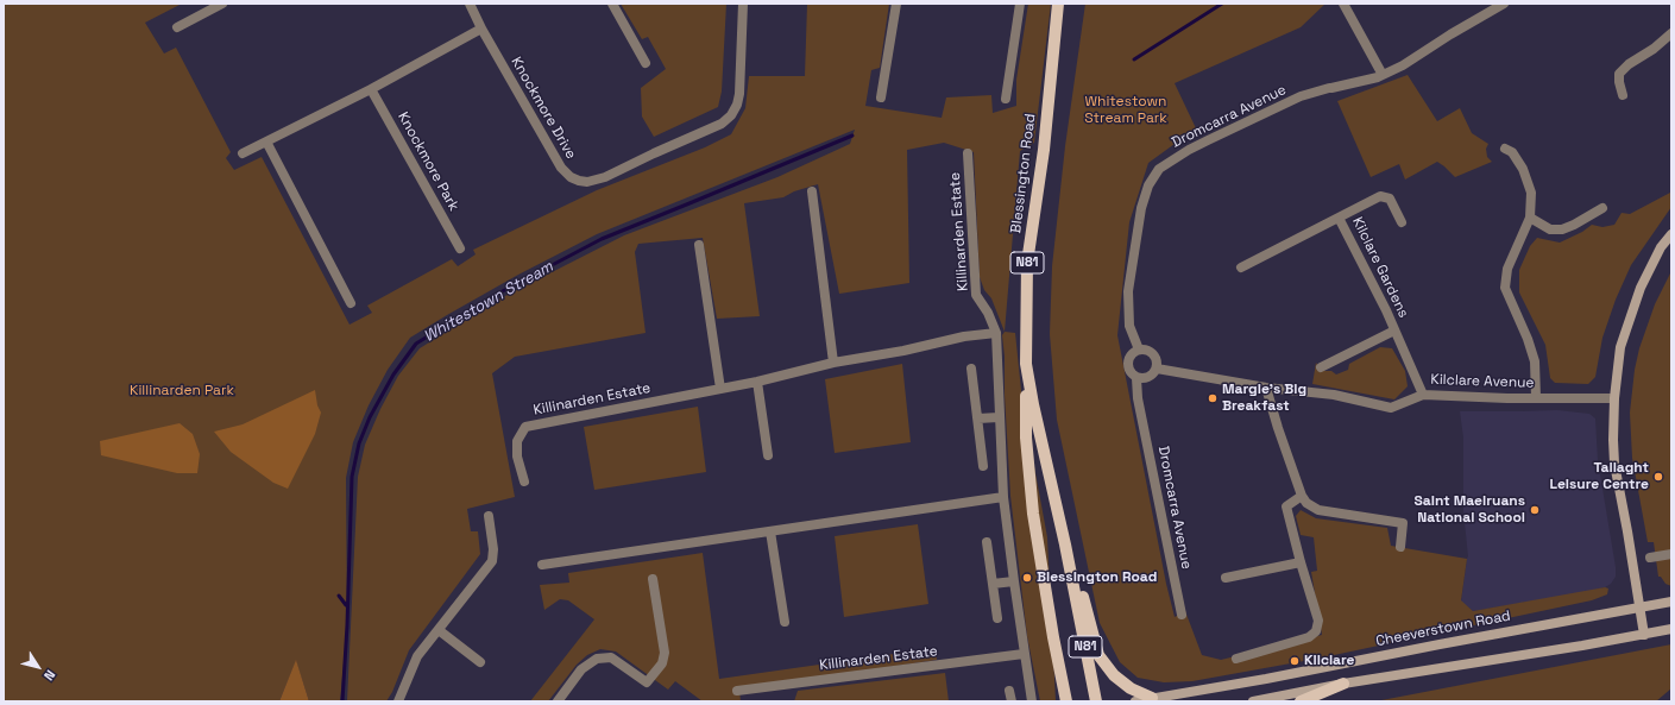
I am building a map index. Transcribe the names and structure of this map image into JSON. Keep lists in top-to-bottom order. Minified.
{"streets":{"main road":["Blessington Road","N81","Cheeverstown Road"],"street":["Knockmore Drive","Dromcarra Avenue","Knockmore Park","Killinarden Estate","Kilclare Gardens","Kilclare Avenue"]},"crossings":[["Dromcarra Avenue","Kilclare Avenue"],["Kilclare Gardens","Kilclare Avenue"]],"water":["Whitestown Stream"],"parks":["Whitestown Stream Park","Killinarden Park"],"places":["Margie's Big Breakfast","Tallaght Leisure Centre","Saint Maelruans National School","Blessington Road","Kilclare"],"north":"bottom right"}
